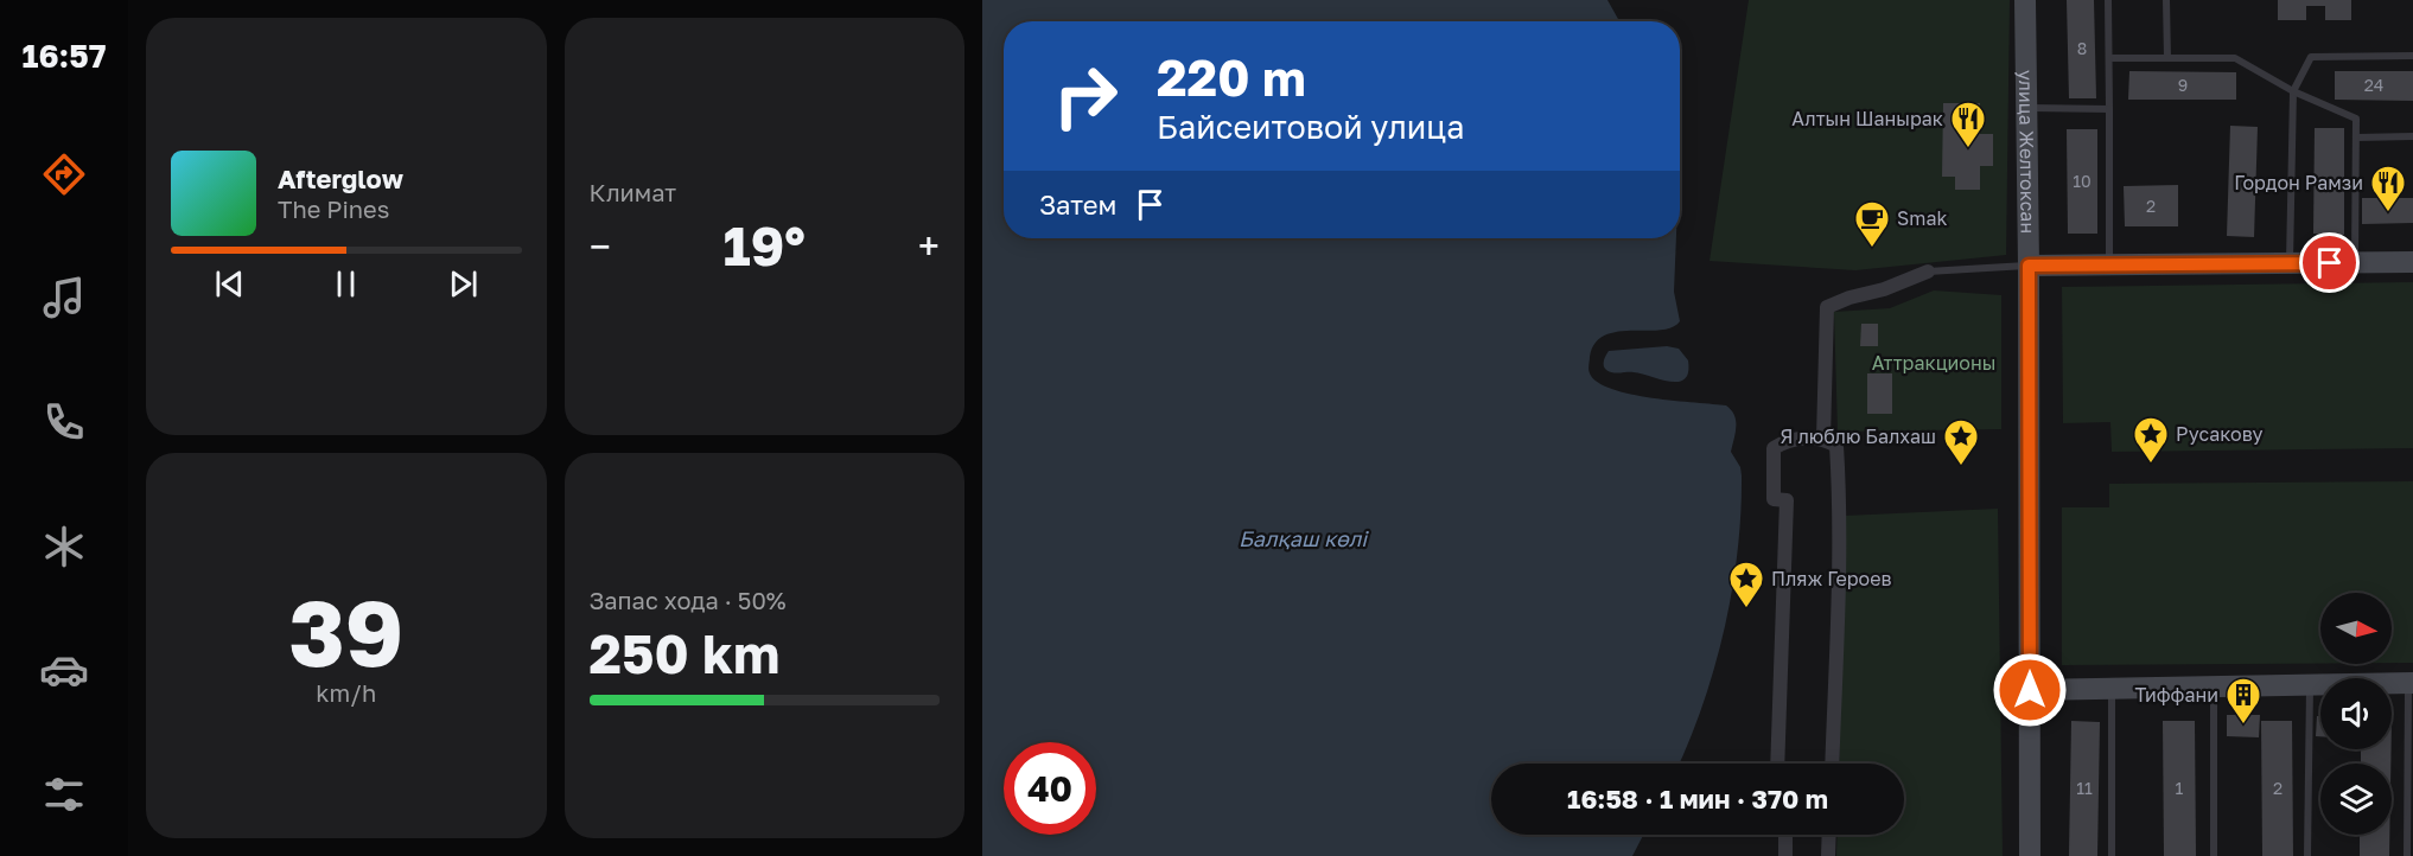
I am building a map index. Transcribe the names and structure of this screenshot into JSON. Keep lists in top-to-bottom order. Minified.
{"streets":{"street":["улица Желтоксан"]},"water":["Балқаш көлі"],"parks":["Аттракционы"],"places":{"restaurant":["Алтын Шанырак","Гордон Рамзи"],"cafe":["Smak"],"place":["Русакову","Я люблю Балхаш","Пляж Героев"],"building":["Тиффани"]},"house_numbers":["8","9","24","10","2","11","1","2"],"north":"right","page":{"tabs":"16:57","tile":["Климат",["39","km/h"],["Запас хода · 50%","250 km"]],"turn":["220 m","Байсеитовой улица"],"song":["Afterglow","The Pines"],"then":"Затем","heat":["−","19°","+"],"limit":"40","trip":"16:58 · 1 мин · 370 m"}}
